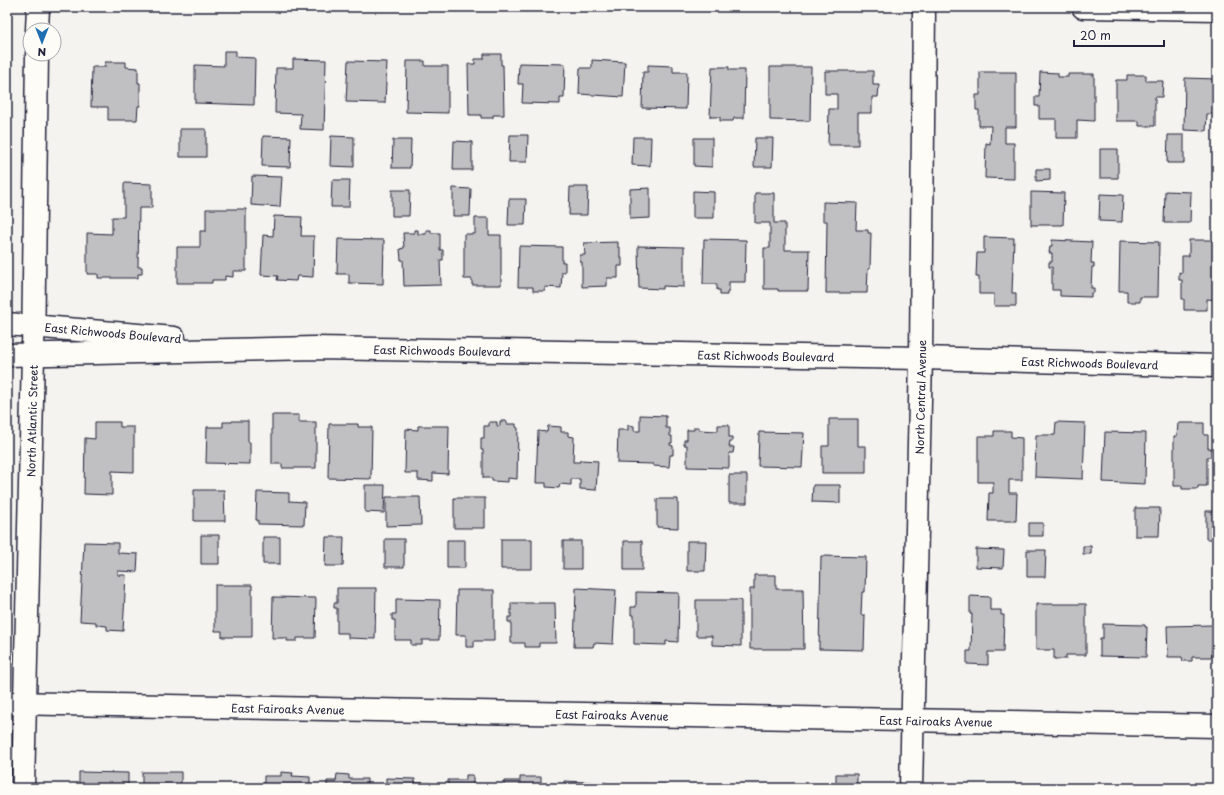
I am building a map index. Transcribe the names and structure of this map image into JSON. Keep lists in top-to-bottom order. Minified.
{"streets":{"street":["East Richwoods Boulevard","North Central Avenue","North Atlantic Street","East Fairoaks Avenue"]},"crossings":[["East Richwoods Boulevard","North Central Avenue"],["East Richwoods Boulevard","North Atlantic Street"],["North Central Avenue","East Fairoaks Avenue"],["North Atlantic Street","East Fairoaks Avenue"]],"scale_bar":"20 m","north":"bottom"}
